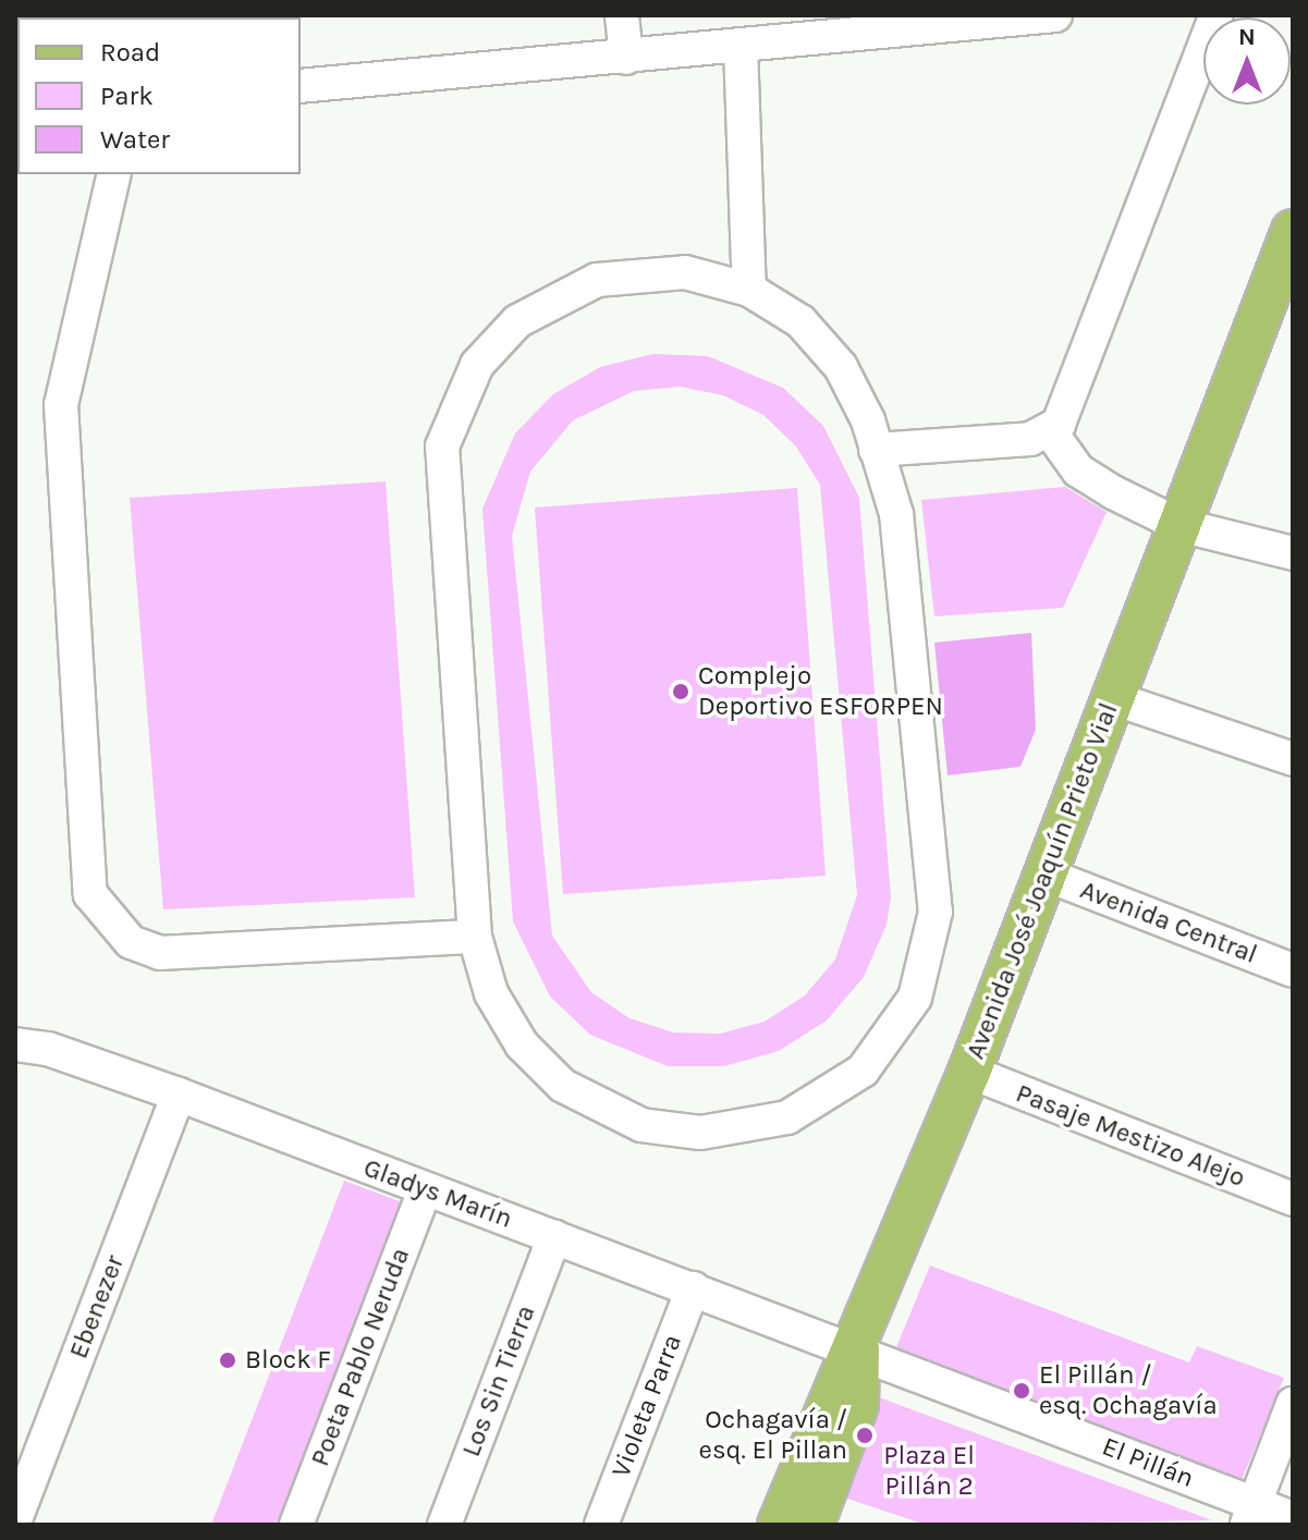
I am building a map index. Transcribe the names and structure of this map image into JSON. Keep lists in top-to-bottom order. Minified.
{"streets":{"main road":["Avenida José Joaquín Prieto Vial"],"street":["Avenida Central","Pasaje Mestizo Alejo","Gladys Marín","Ebenezer","Poeta Pablo Neruda","Los Sin Tierra","Violeta Parra","El Pillán"]},"crossings":[["Avenida José Joaquín Prieto Vial","Avenida Central"],["Avenida José Joaquín Prieto Vial","Pasaje Mestizo Alejo"],["Avenida José Joaquín Prieto Vial","Gladys Marín"],["Avenida José Joaquín Prieto Vial","El Pillán"],["Gladys Marín","Ebenezer"],["Gladys Marín","Poeta Pablo Neruda"],["Gladys Marín","Los Sin Tierra"],["Gladys Marín","Violeta Parra"],["Gladys Marín","El Pillán"]],"parks":["Plaza El Pillán 2"],"places":["Complejo Deportivo ESFORPEN","Block F","El Pillán / esq. Ochagavía","Ochagavía / esq. El Pillan"],"legend":["Road","Park","Water"],"north":"top"}
